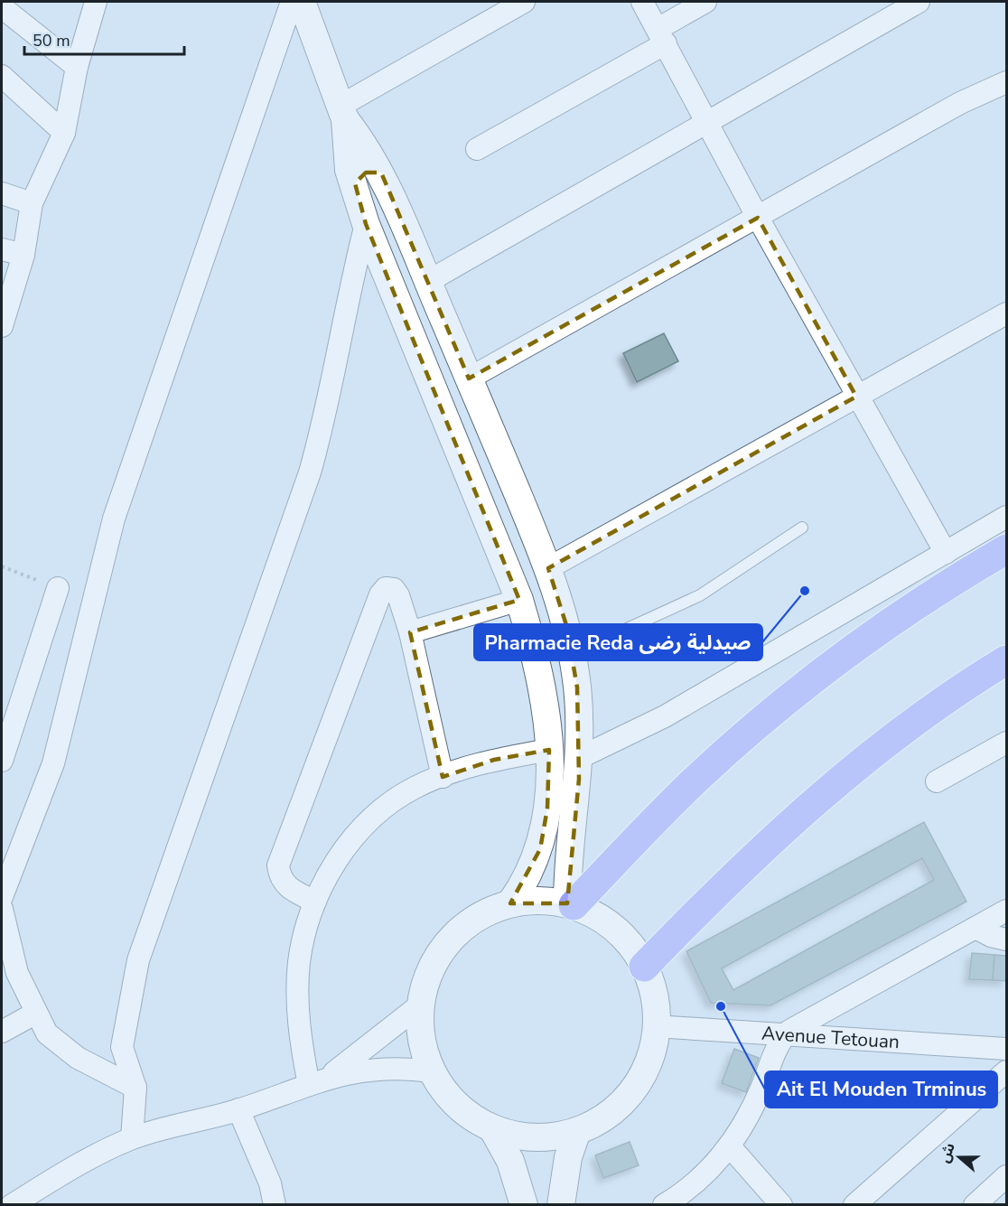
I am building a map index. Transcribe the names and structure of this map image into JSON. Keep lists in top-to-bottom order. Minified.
{"streets":{"street":["Avenue Tetouan"]},"places":["Pharmacie Reda صيدلية رضى","Ait El Mouden Trminus"],"scale_bar":"50 m","north":"left"}
